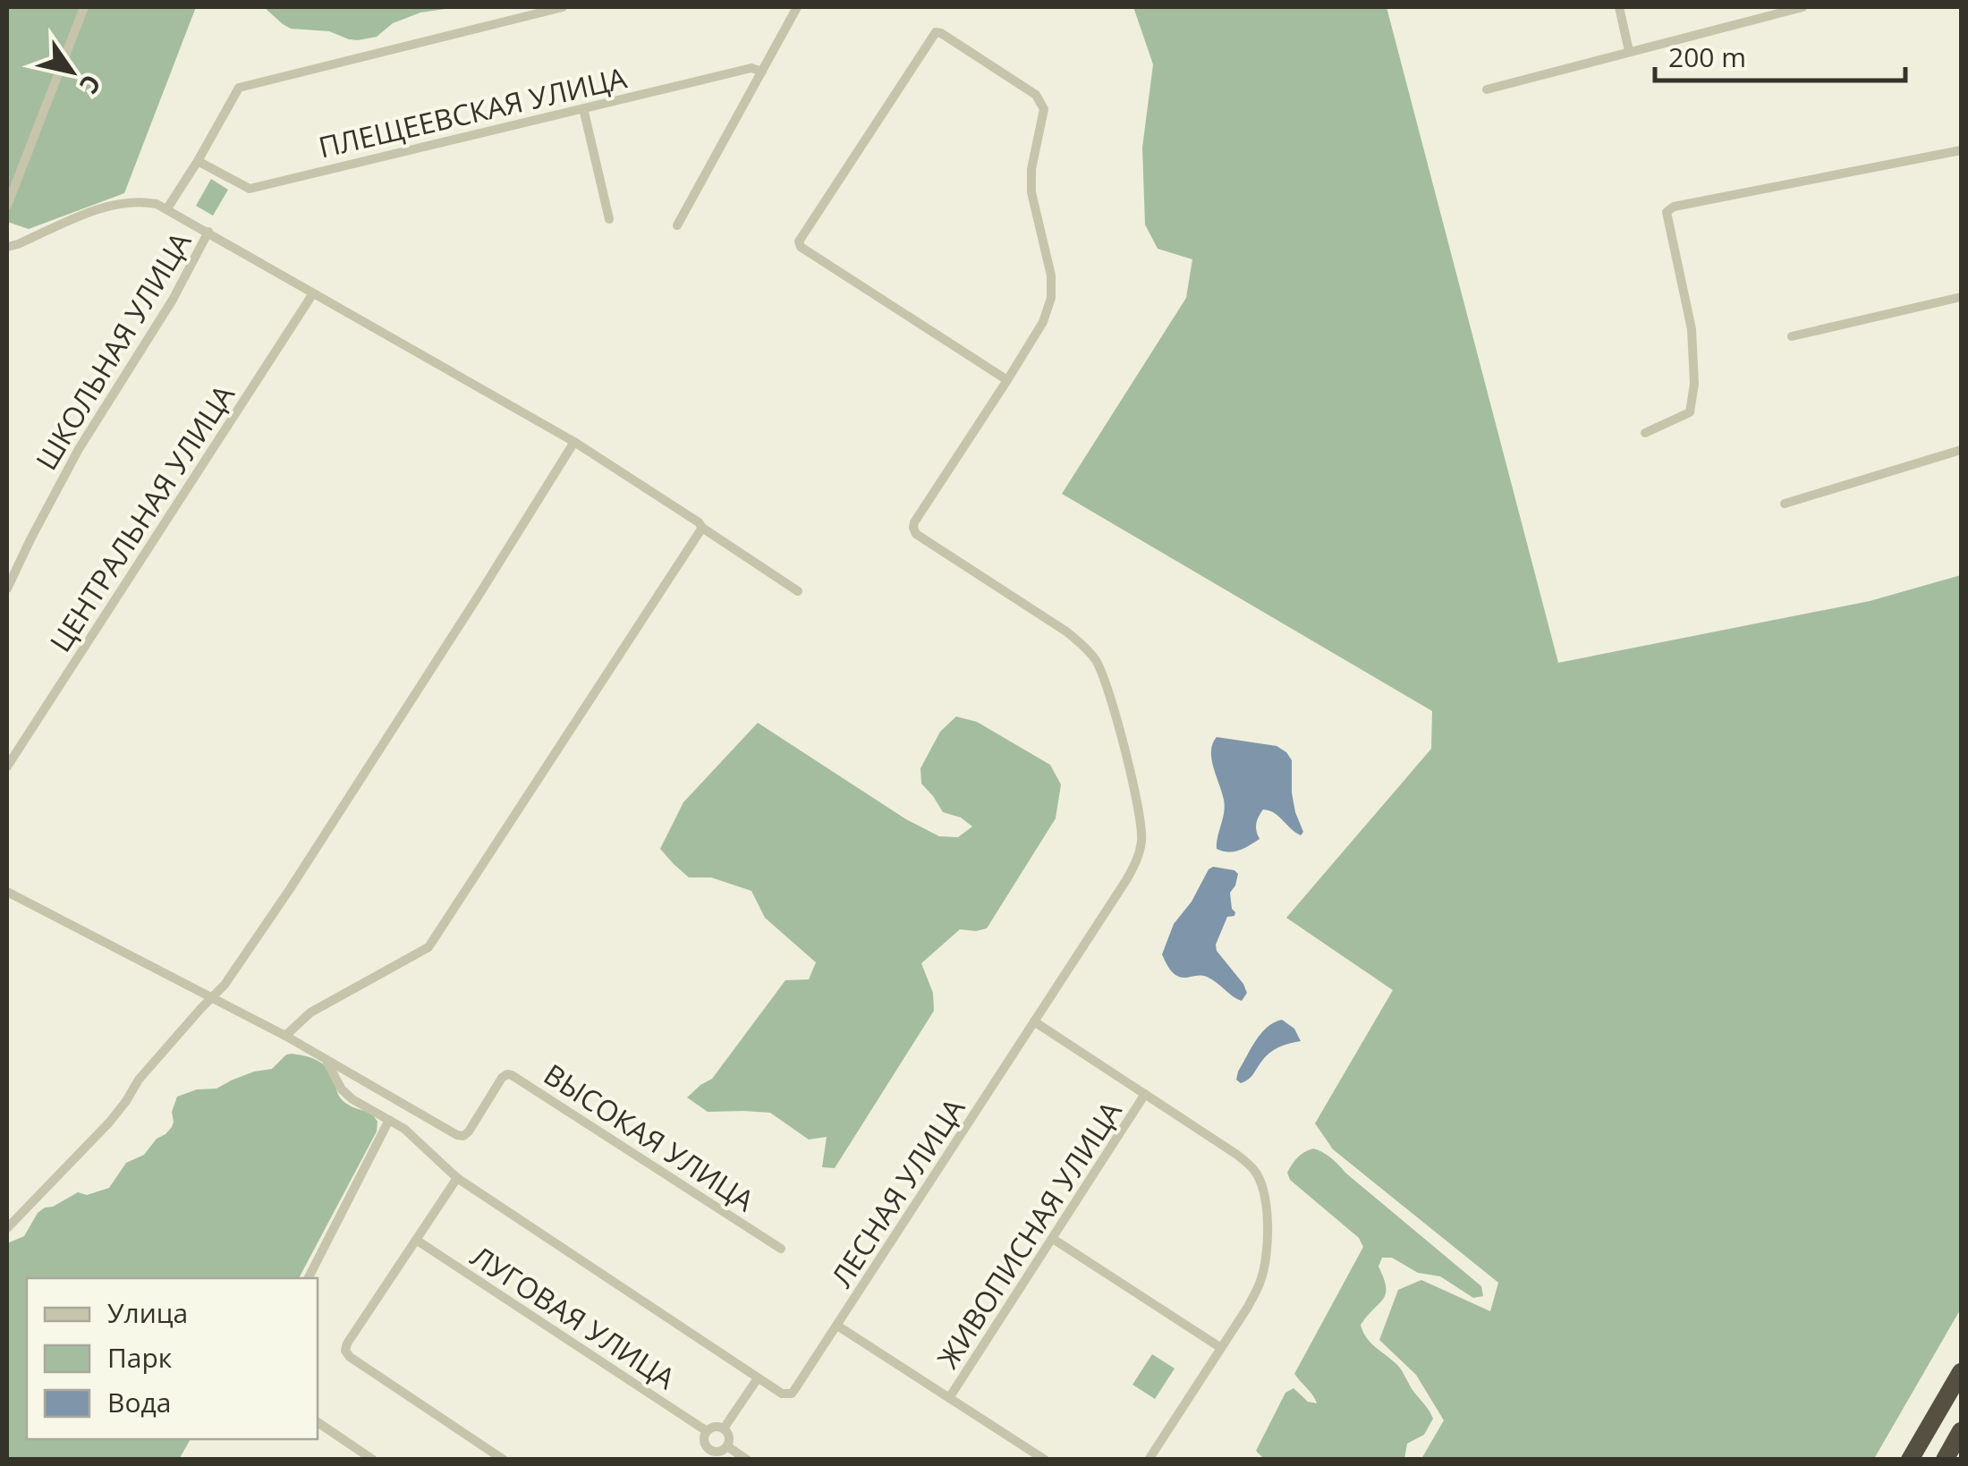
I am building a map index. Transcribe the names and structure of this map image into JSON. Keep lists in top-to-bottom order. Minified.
{"streets":{"street":["ПЛЕЩЕЕВСКАЯ УЛИЦА","ШКОЛЬНАЯ УЛИЦА","ЦЕНТРАЛЬНАЯ УЛИЦА","ВЫСОКАЯ УЛИЦА","ЛЕСНАЯ УЛИЦА","ЖИВОПИСНАЯ УЛИЦА","ЛУГОВАЯ УЛИЦА"]},"legend":["Улица","Парк","Вода"],"scale_bar":"200 m","north":"bottom right"}
